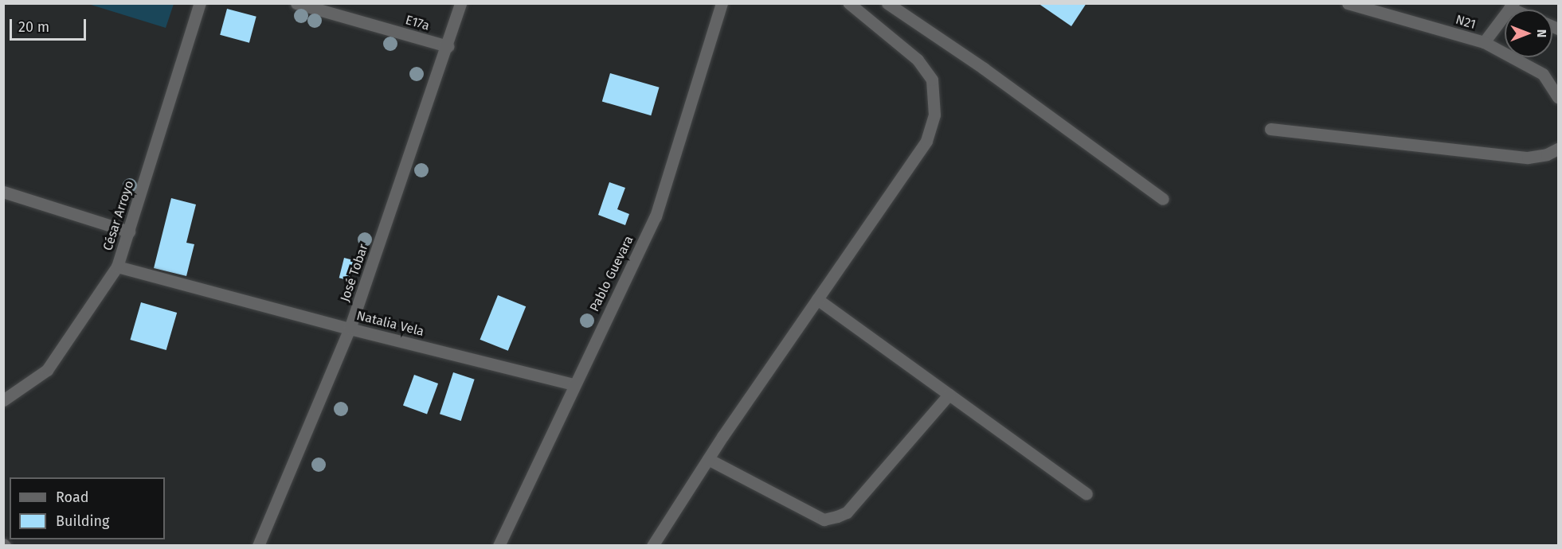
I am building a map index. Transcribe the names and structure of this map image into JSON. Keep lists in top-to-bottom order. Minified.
{"streets":{"street":["N21","E17a","César Arroyo","José Tobar","Pablo Guevara","Natalia Vela"]},"crossings":[["E17a","José Tobar"],["César Arroyo","Natalia Vela"],["José Tobar","Natalia Vela"],["Pablo Guevara","Natalia Vela"]],"legend":["Road","Building"],"scale_bar":"20 m","north":"right"}
